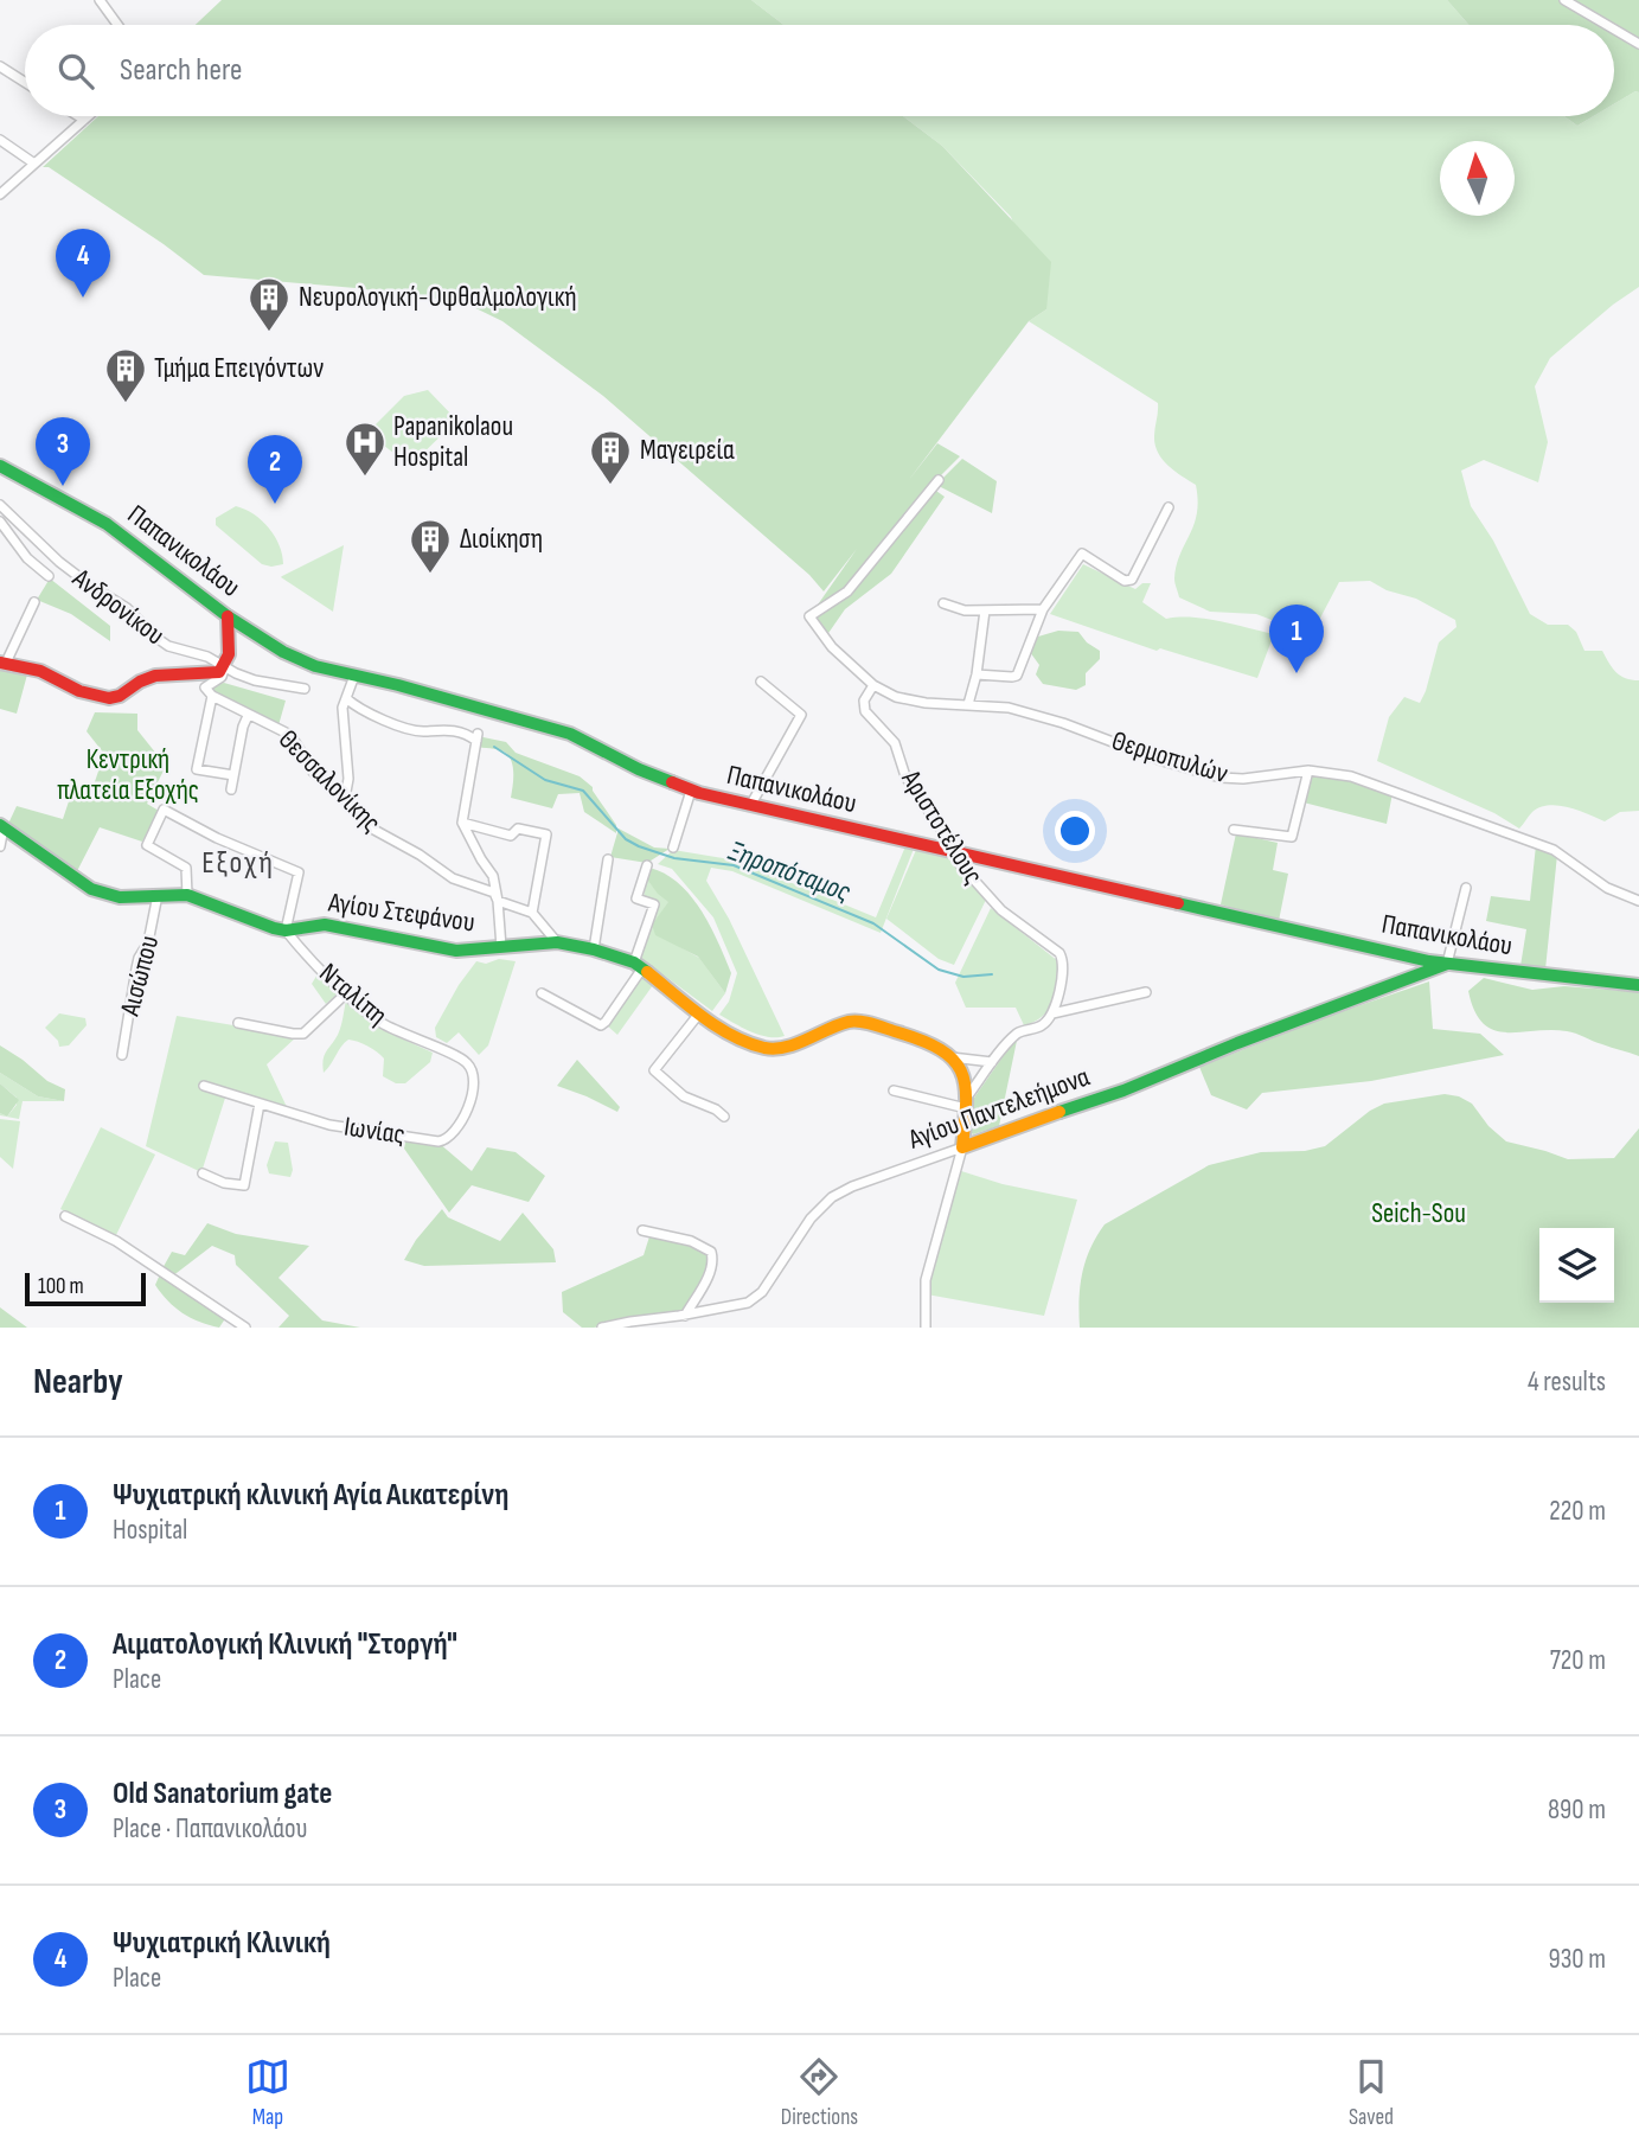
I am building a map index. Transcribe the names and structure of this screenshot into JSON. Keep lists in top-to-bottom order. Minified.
{"streets":{"street":["Παπανικολάου","Ανδρονίκου","Θερμοπυλών","Θεσσαλονίκης","Αριστοτέλους","Αγίου Στεφάνου","Αισώπου","Νταλίπη","Αγίου Παντελεήμονα","Ιωνίας"]},"crossings":[["Παπανικολάου","Αριστοτέλους"],["Παπανικολάου","Αγίου Παντελεήμονα"],["Θερμοπυλών","Αριστοτέλους"],["Αγίου Στεφάνου","Αισώπου"],["Αγίου Στεφάνου","Νταλίπη"],["Νταλίπη","Ιωνίας"]],"districts":["Εξοχή"],"water":["Ξηροπόταμος"],"parks":["Κεντρική πλατεία Εξοχής","Seich-Sou"],"places":{"building":["Νευρολογική-Οφθαλμολογική","Τμήμα Επειγόντων","Μαγειρεία","Διοίκηση"],"hospital":["Papanikolaou Hospital"]},"scale_bar":"100 m","north":"top","page":{"search":"Search here","pins":["4","3","2","1"],"scale":"100 m","heading":["Nearby","4 results"],"list":[{"mark":"1","name":"Ψυχιατρική κλινική Αγία Αικατερίνη","note":"Hospital","value":"220 m"},{"mark":"2","name":"Αιματολογική Κλινική \"Στοργή\"","note":"Place","value":"720 m"},{"mark":"3","name":"Old Sanatorium gate","note":"Place · Παπανικολάου","value":"890 m"},{"mark":"4","name":"Ψυχιατρική Κλινική","note":"Place","value":"930 m"}],"nav":["Map","Directions","Saved"]}}
